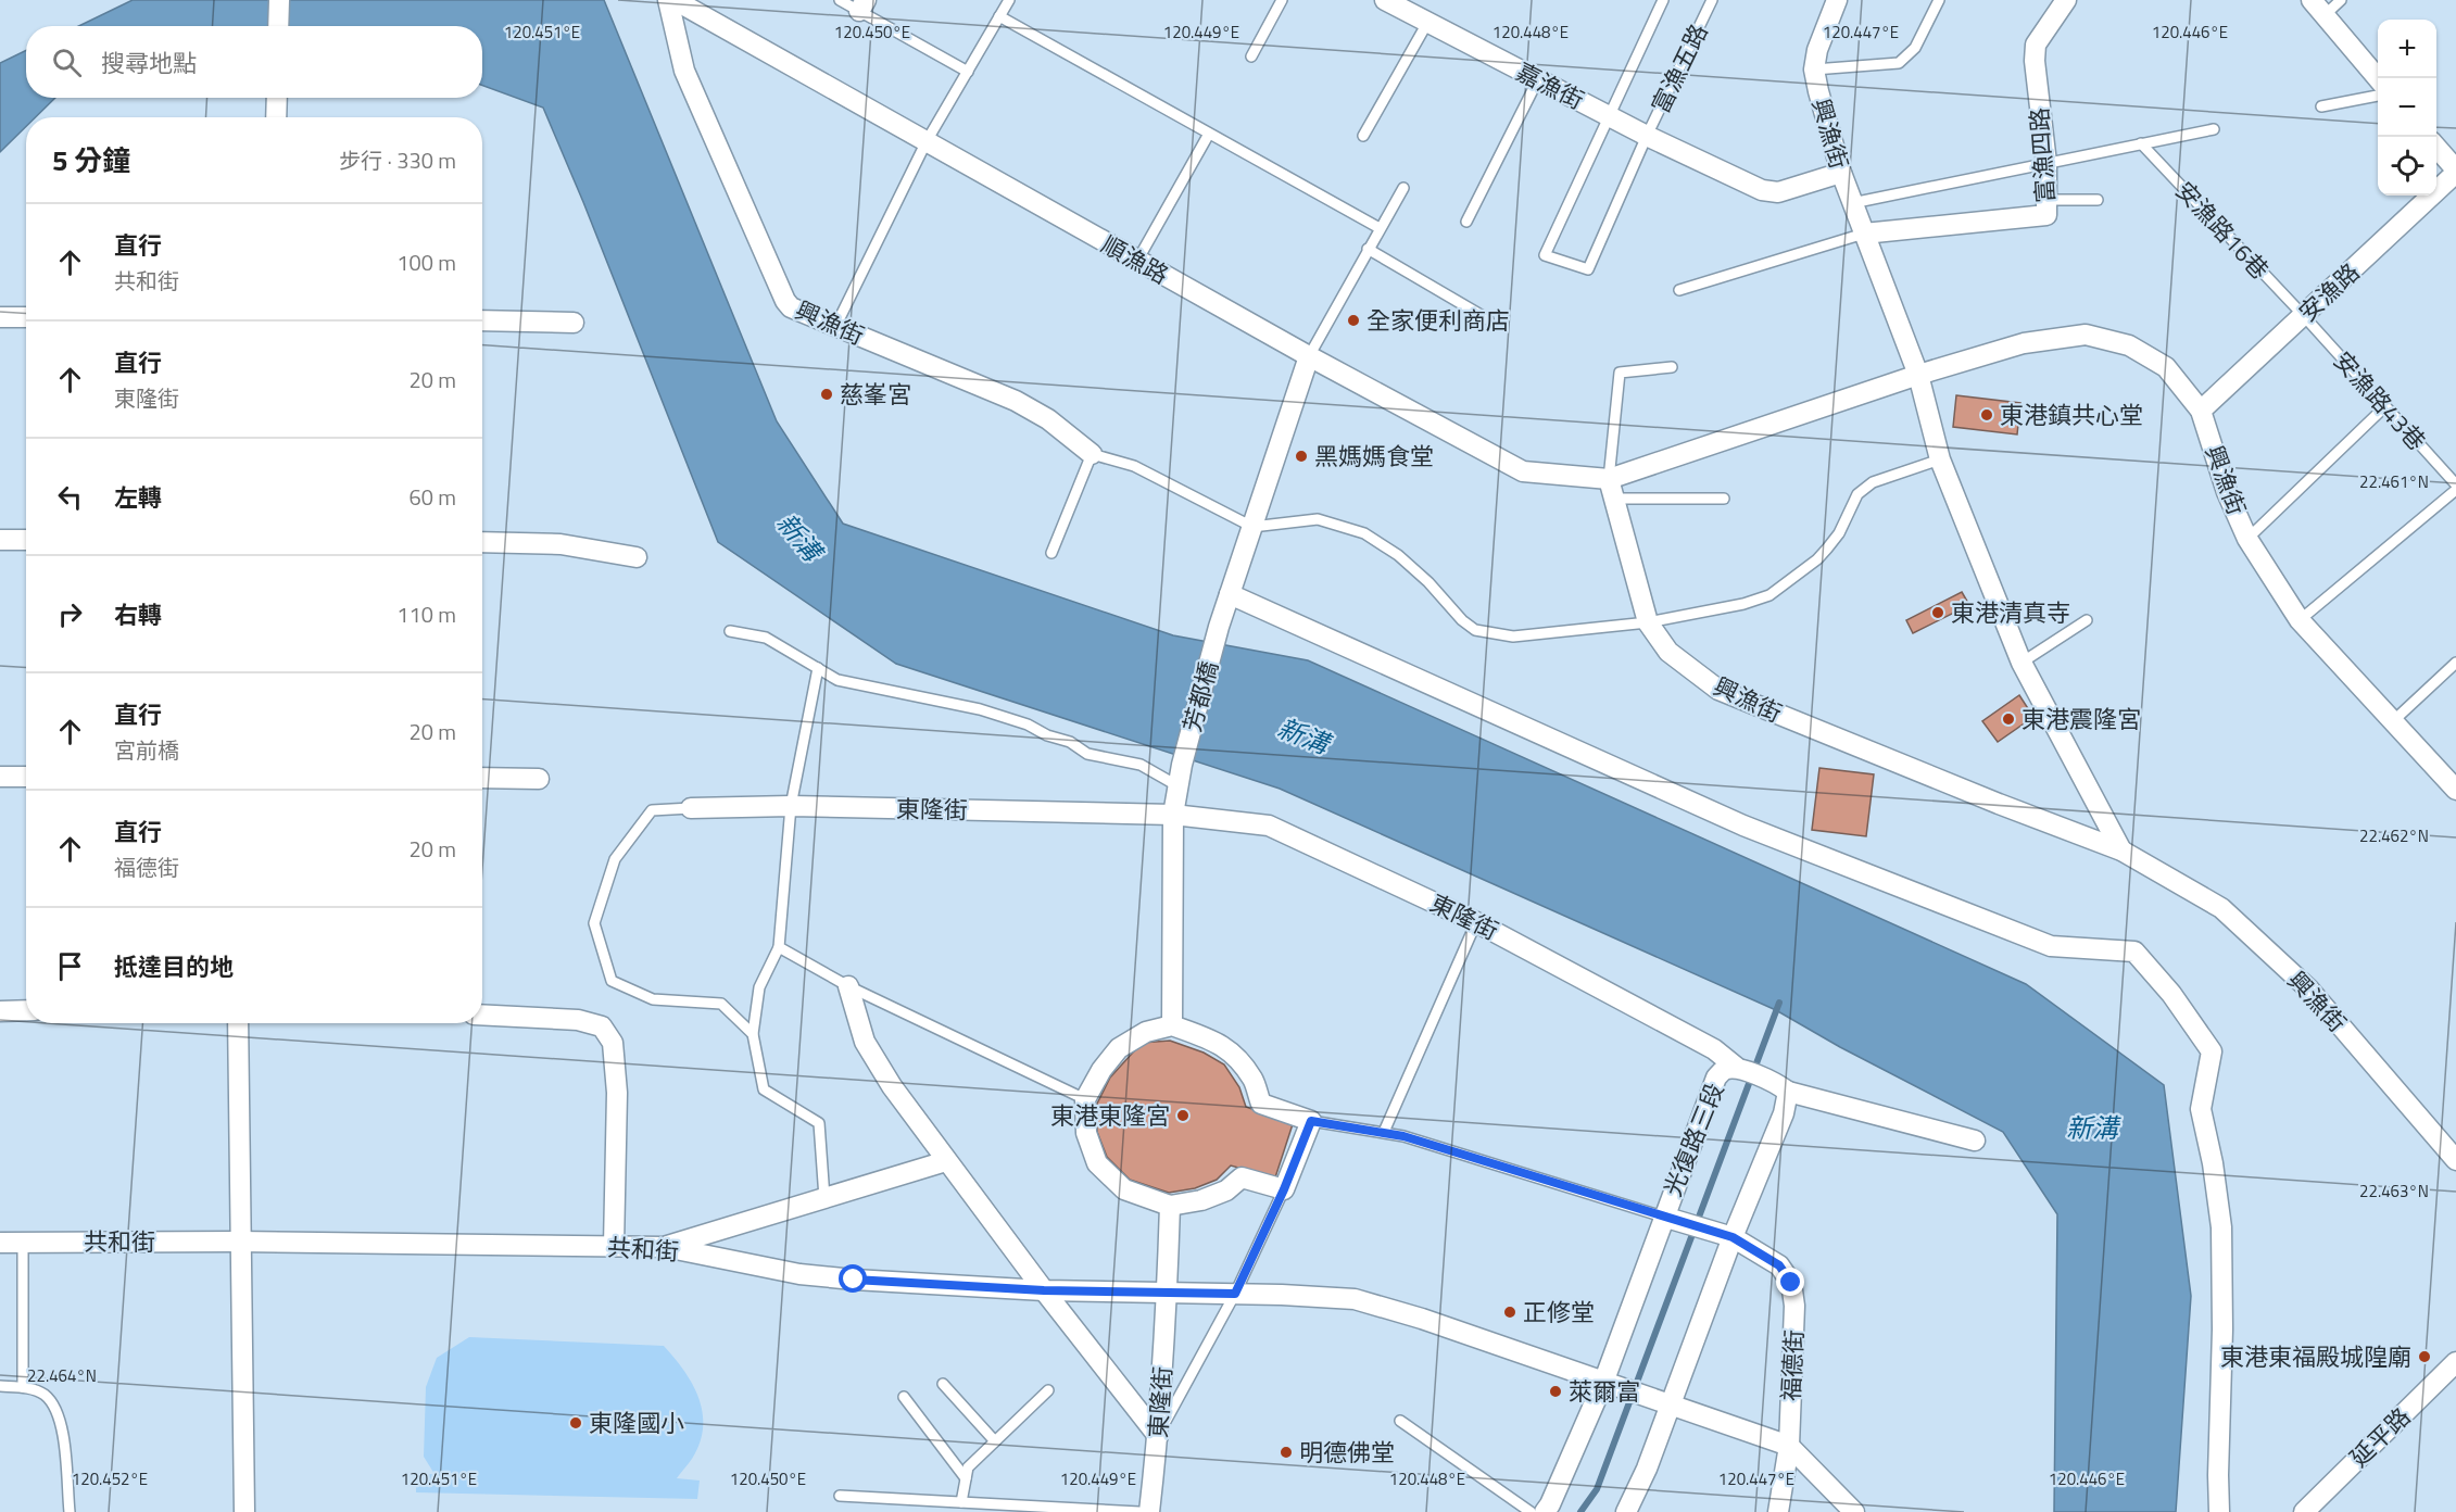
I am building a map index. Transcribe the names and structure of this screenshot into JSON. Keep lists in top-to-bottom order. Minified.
{"streets":{"street":["嘉漁街","興漁街","富漁四路","順漁路","安漁路","芳都橋","東隆街","光復路三段","共和街","福德街","延平路"],"lane":["富漁五路","安漁路16巷","安漁路43巷"]},"crossings":[["富漁五路","嘉漁街"],["嘉漁街","興漁街"],["興漁街","富漁四路"],["興漁街","順漁路"],["興漁街","安漁路"],["安漁路16巷","安漁路"],["安漁路16巷","安漁路43巷"],["安漁路","安漁路43巷"],["芳都橋","東隆街"],["東隆街","光復路三段"],["東隆街","共和街"],["光復路三段","福德街"]],"water":["新溝"],"places":["全家便利商店","慈峯宮","東港鎮共心堂","黑媽媽食堂","東港清真寺","東港震隆宮","東港東隆宮","正修堂","東港東福殿城隍廟","萊爾富","東隆國小","明德佛堂"],"page":{"map_buttons":["+","−"],"search":"搜尋地點","heading":["5 分鐘","步行 · 330 m"],"list":[["直行","共和街","100 m"],["直行","東隆街","20 m"],["左轉","60 m"],["右轉","110 m"],["直行","宮前橋","20 m"],["直行","福德街","20 m"],"抵達目的地"]},"coordinates":["120.451°E","120.450°E","120.449°E","120.448°E","120.447°E","120.446°E","22.461°N","22.462°N","22.463°N","22.464°N","120.452°E"]}
